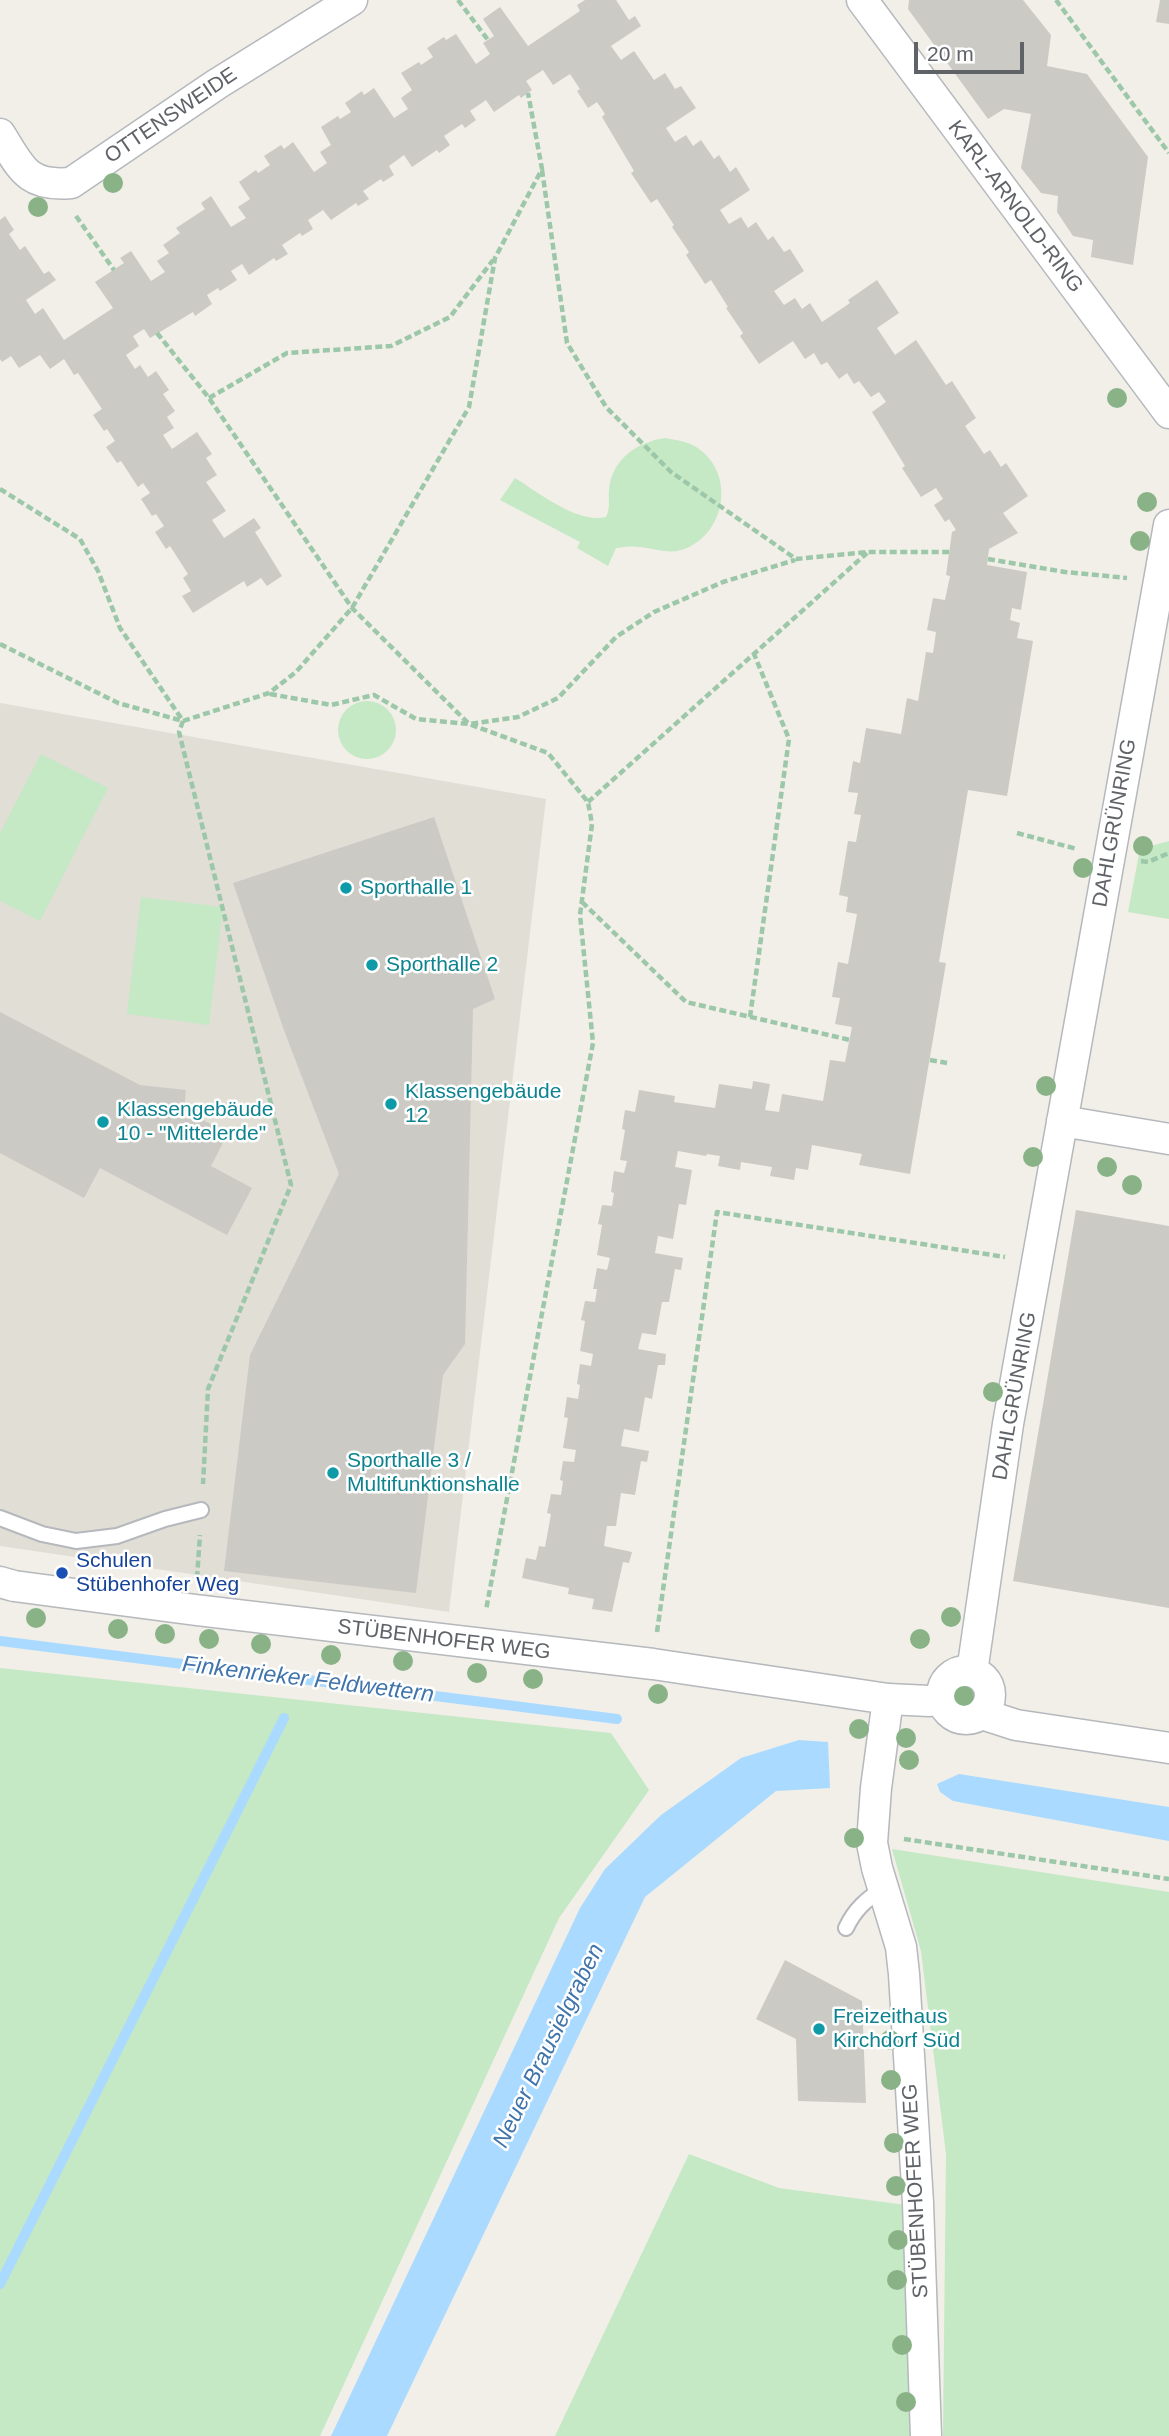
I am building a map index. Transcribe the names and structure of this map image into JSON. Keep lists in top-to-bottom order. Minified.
{"streets":{"street":["OTTENSWEIDE","KARL-ARNOLD-RING","DAHLGRÜNRING","STÜBENHOFER WEG"]},"crossings":[["DAHLGRÜNRING","STÜBENHOFER WEG"]],"water":["Finkenrieker Feldwettern","Neuer Brausielgraben"],"places":["Sporthalle 1","Sporthalle 2","Klassengebäude 12","Klassengebäude 10 - \"Mittelerde\"","Sporthalle 3 / Multifunktionshalle","Schulen Stübenhofer Weg","Freizeithaus Kirchdorf Süd"],"scale_bar":"20 m"}
